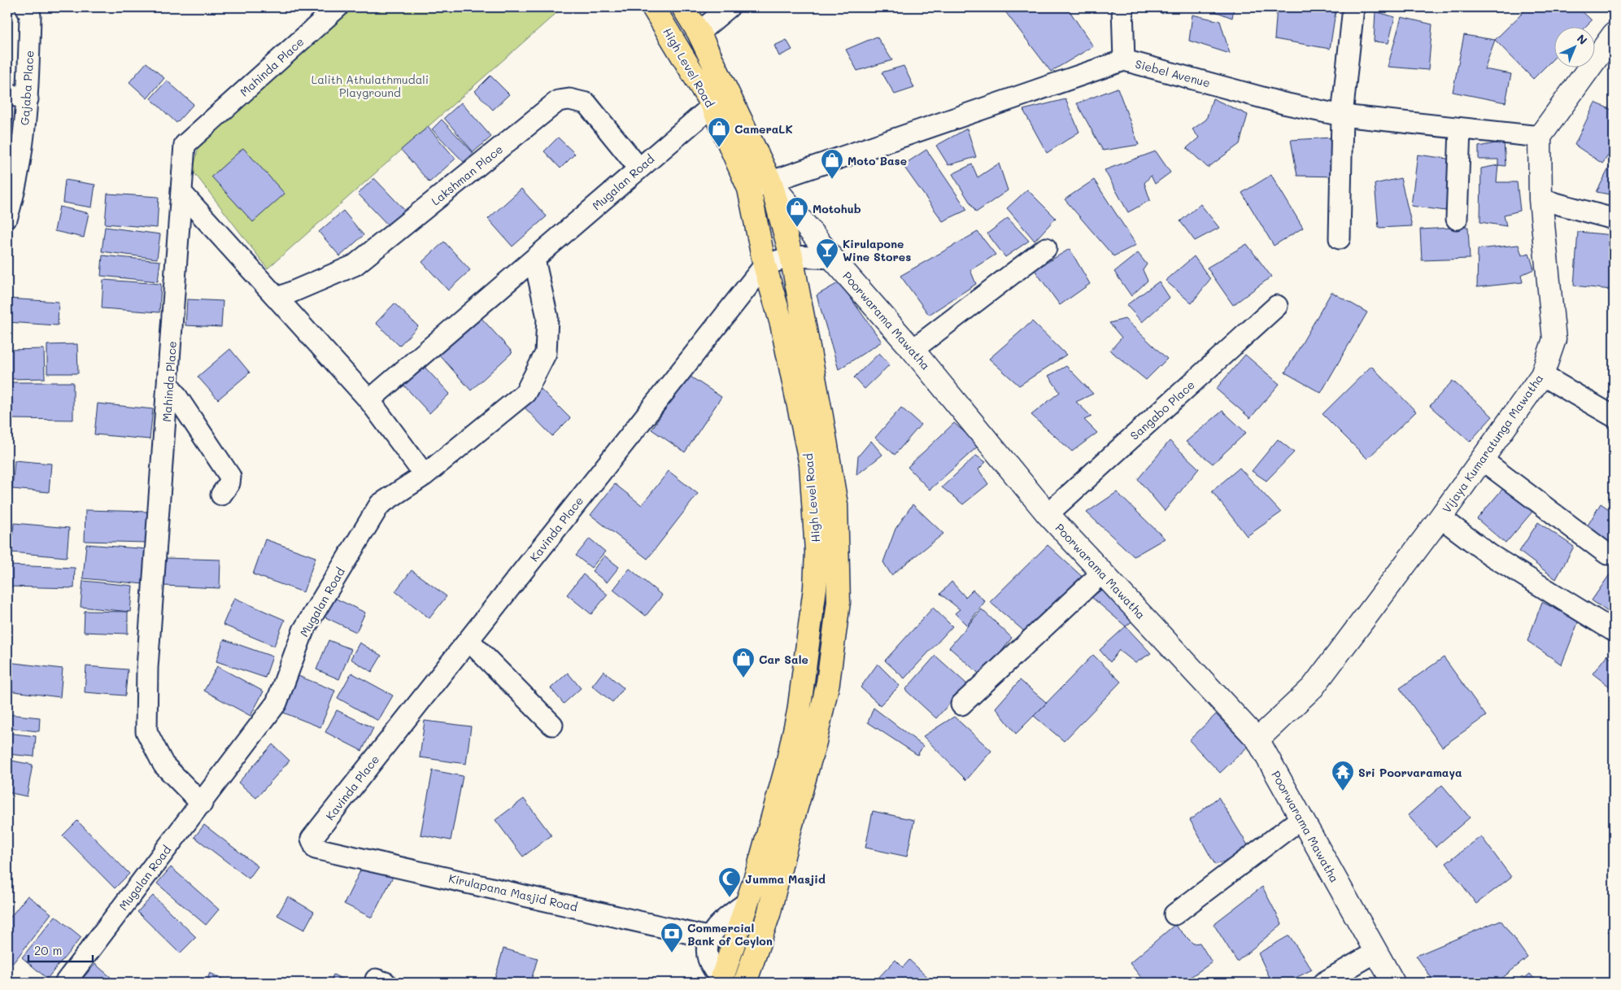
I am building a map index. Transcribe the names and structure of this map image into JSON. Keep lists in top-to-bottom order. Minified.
{"streets":{"highway":["High Level Road"],"main road":["Poorwarama Mawatha","Vijaya Kumaratunga Mawatha"],"street":["Mahinda Place","Siebel Avenue","Gajaba Place","Lakshman Place","Mugalan Road","Sangabo Place","Kavinda Place","Kirulapana Masjid Road"]},"crossings":[["Mahinda Place","Mugalan Road"],["High Level Road","Siebel Avenue"],["High Level Road","Mugalan Road"],["High Level Road","Poorwarama Mawatha"],["High Level Road","Kavinda Place"],["Siebel Avenue","Poorwarama Mawatha"],["Siebel Avenue","Vijaya Kumaratunga Mawatha"],["Lakshman Place","Mugalan Road"],["Poorwarama Mawatha","Sangabo Place"],["Poorwarama Mawatha","Vijaya Kumaratunga Mawatha"],["Kavinda Place","Kirulapana Masjid Road"]],"parks":["Lalith Athulathmudali Playground"],"places":{"shop":["CameraLK","Moto Base","Motohub","Car Sale"],"bar":["Kirulapone Wine Stores"],"temple":["Sri Poorvaramaya"],"mosque":["Jumma Masjid"],"bank":["Commercial Bank of Ceylon"]},"scale_bar":"20 m","north":"top right"}
